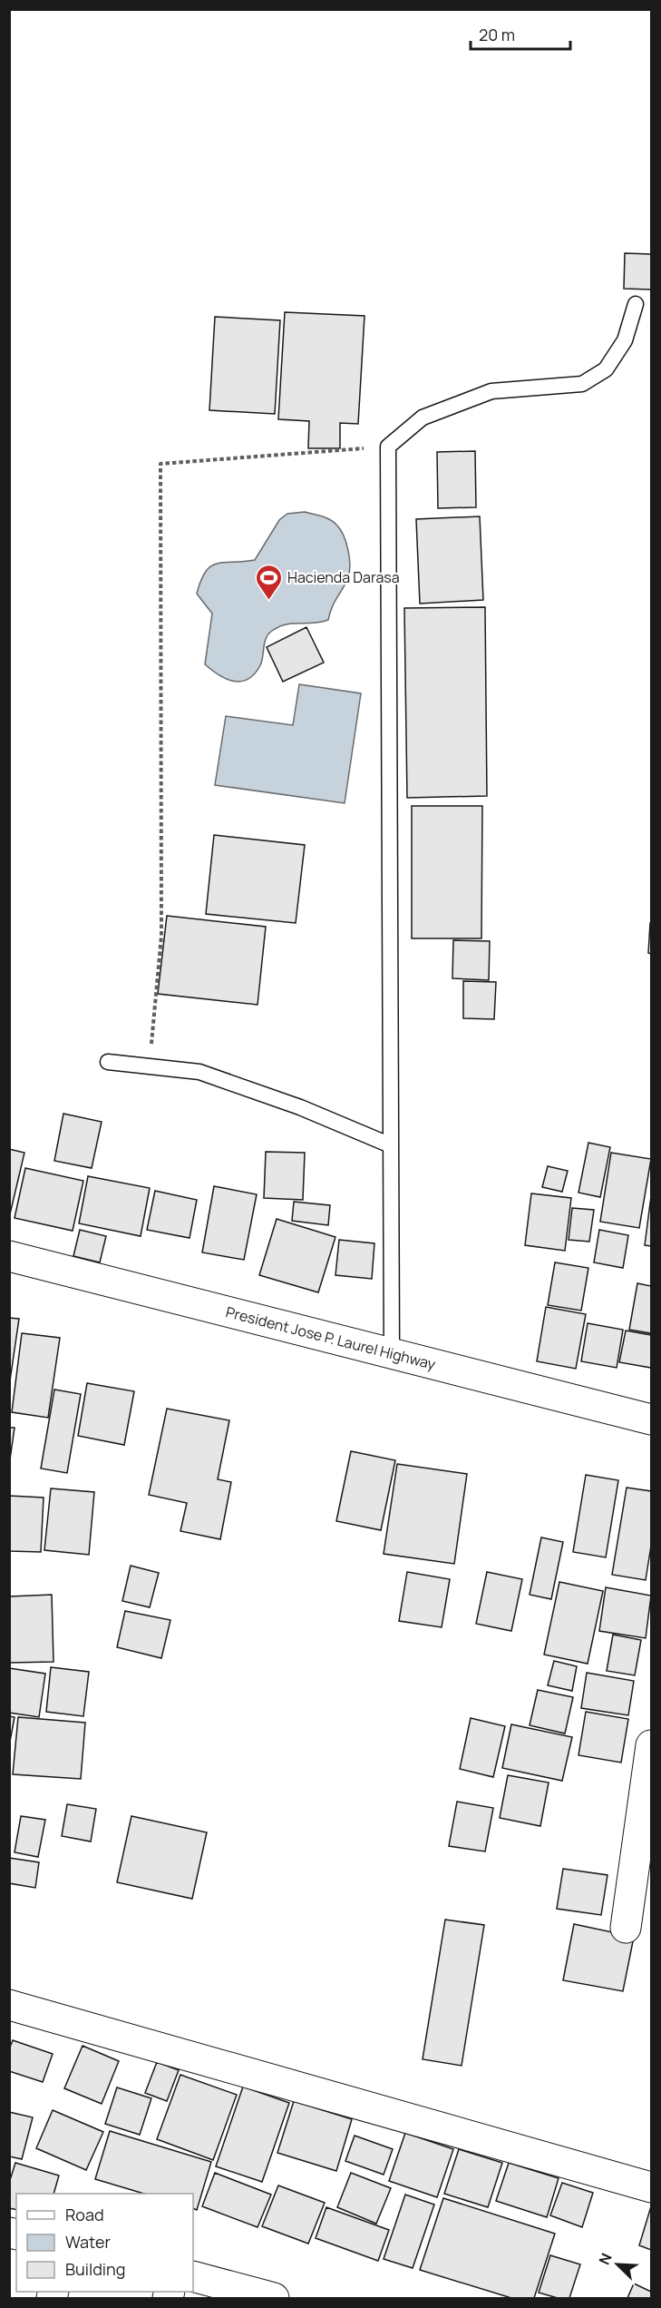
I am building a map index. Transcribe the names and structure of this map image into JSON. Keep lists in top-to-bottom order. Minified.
{"streets":{"main road":["President Jose P. Laurel Highway"]},"places":{"sports":["Hacienda Darasa"]},"legend":["Road","Water","Building"],"scale_bar":"20 m","north":"top left"}
